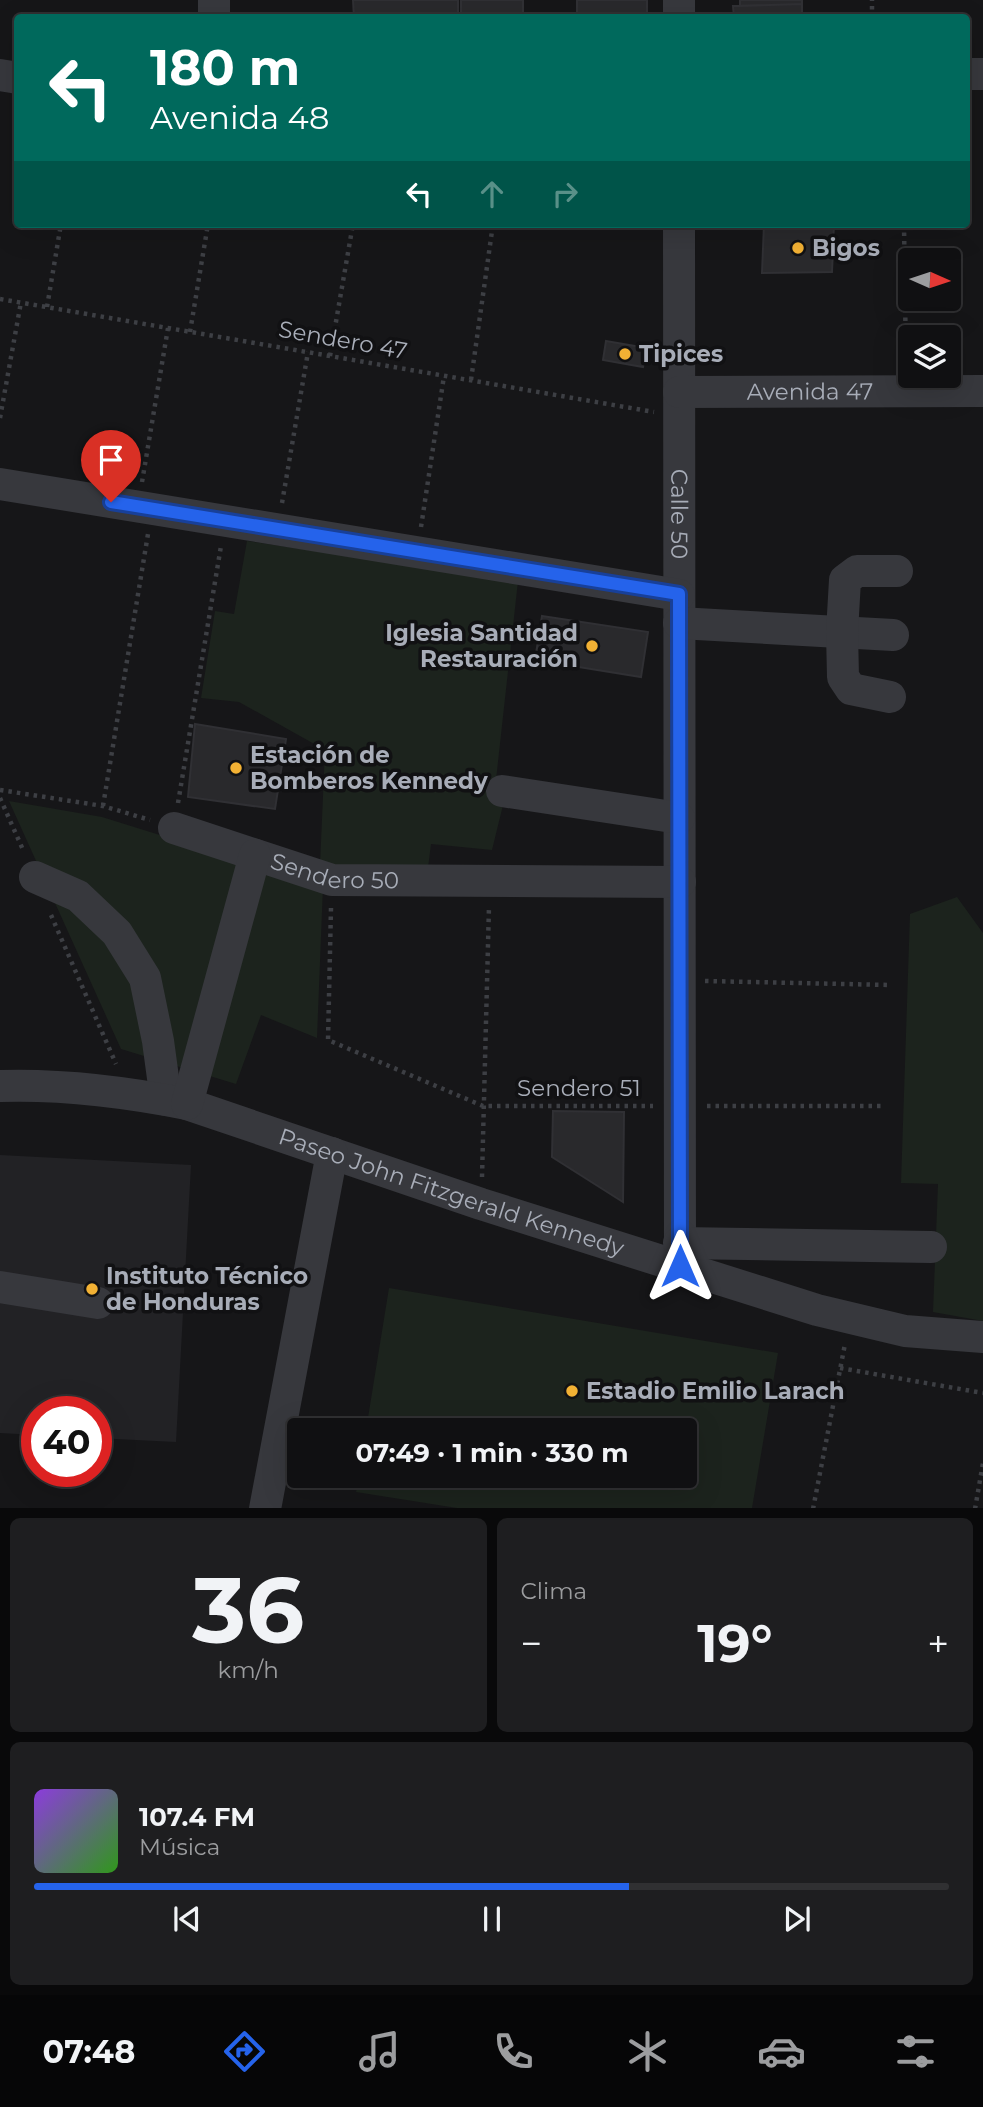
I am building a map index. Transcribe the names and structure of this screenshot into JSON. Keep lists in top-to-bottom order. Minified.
{"streets":{"street":["Avenida 47","Calle 50","Sendero 50","Paseo John Fitzgerald Kennedy"],"path":["Sendero 47","Sendero 51"]},"crossings":[["Sendero 47","Avenida 47"],["Sendero 47","Calle 50"],["Avenida 47","Calle 50"],["Calle 50","Sendero 50"],["Calle 50","Sendero 51"],["Calle 50","Paseo John Fitzgerald Kennedy"],["Sendero 50","Sendero 51"]],"places":["Bigos","Tipices","Iglesia Santidad Restauración","Estación de Bomberos Kennedy","Instituto Técnico de Honduras","Estadio Emilio Larach"],"north":"right","page":{"turn":["180 m","Avenida 48"],"limit":"40","trip":"07:49 · 1 min · 330 m","tile":[["36","km/h"],"Clima"],"heat":["−","19°","+"],"song":["107.4 FM","Música"],"tabs":"07:48"}}
